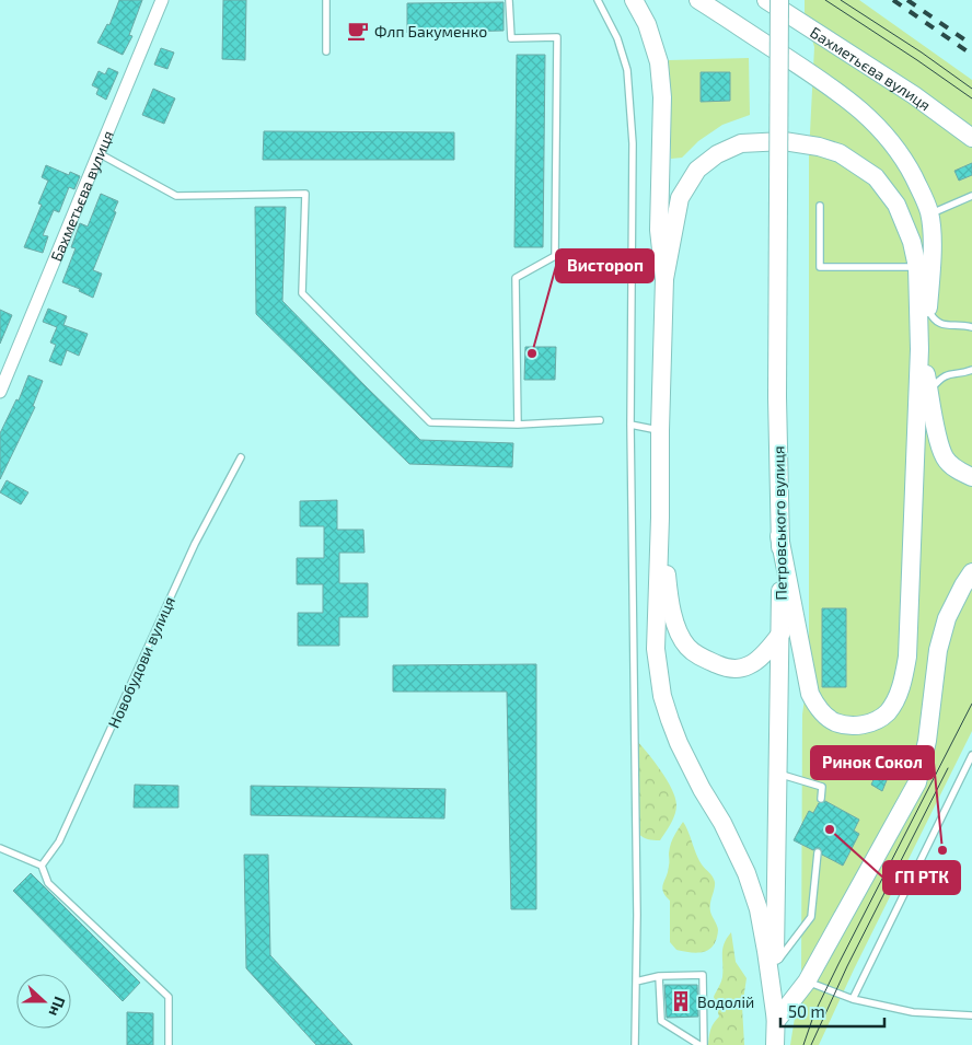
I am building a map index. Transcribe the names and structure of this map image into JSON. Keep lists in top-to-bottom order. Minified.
{"streets":{"main road":["Бахметьєва вулиця","Петровського вулиця"],"lane":["Новобудови вулиця"]},"places":{"cafe":["Флп Бакуменко"],"other":["Вистороп","ГП РТК","Ринок Сокол"],"building":["Водолій"]},"scale_bar":"50 m","north":"right"}
